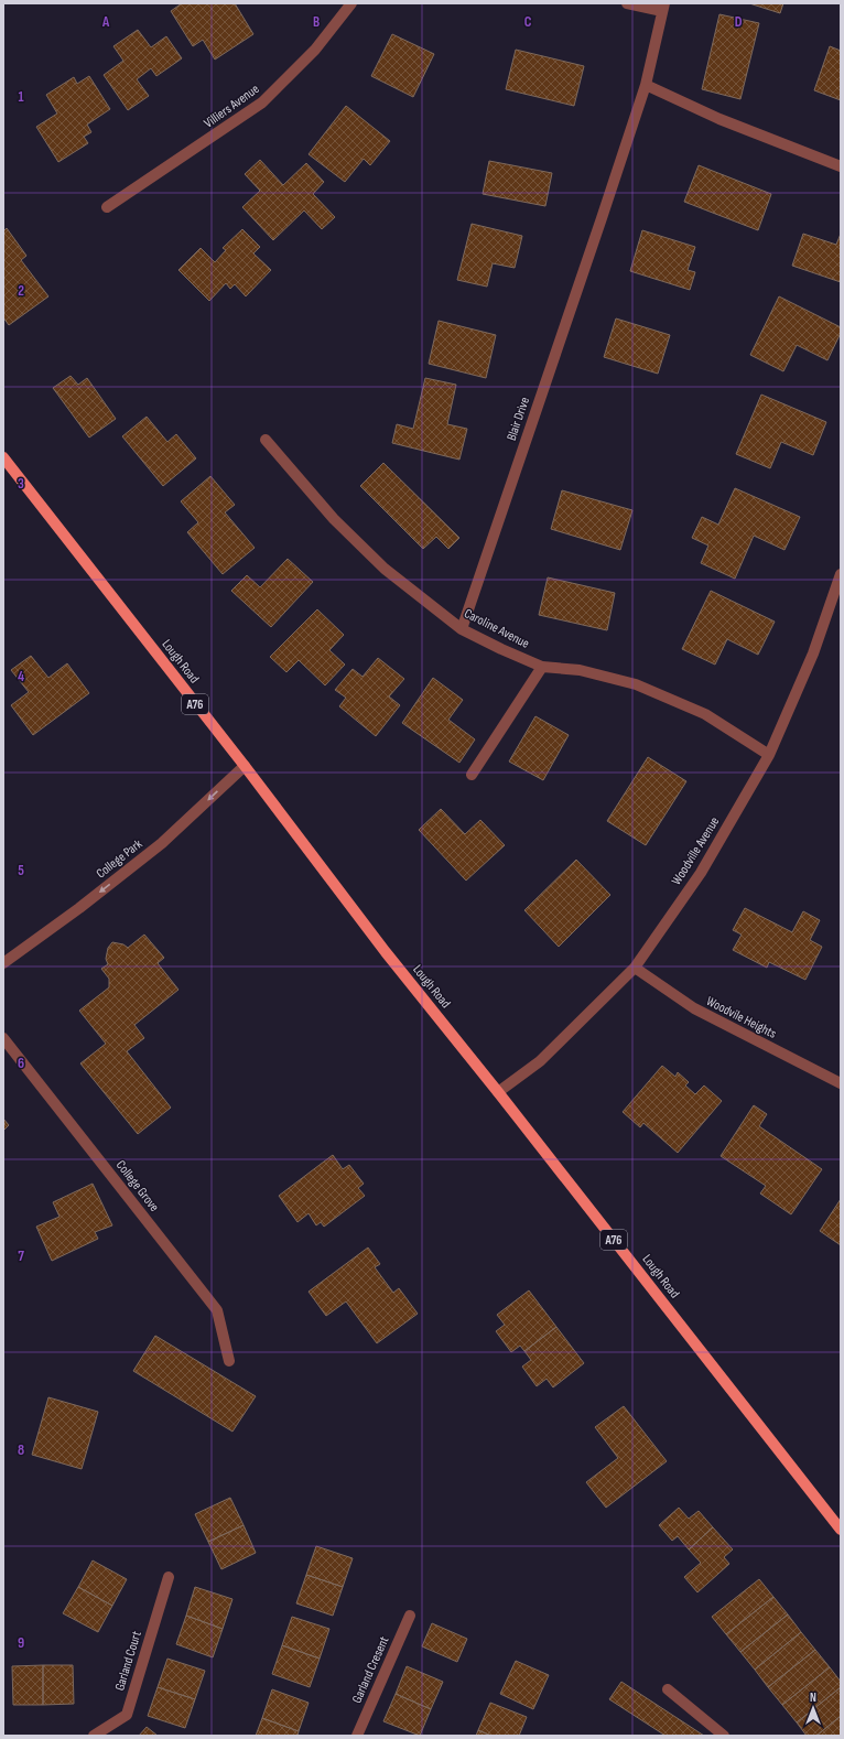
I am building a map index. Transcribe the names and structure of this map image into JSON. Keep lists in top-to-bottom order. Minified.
{"streets":{"main road":["Lough Road","A76"],"street":["Villiers Avenue","Blair Drive","Caroline Avenue","Woodville Avenue","College Park","Woodvile Heights","College Grove","Garland Court","Garland Cresent"]},"crossings":[["Blair Drive","Caroline Avenue"],["Caroline Avenue","Woodville Avenue"],["Lough Road","Woodville Avenue"],["Lough Road","College Park"],["Woodville Avenue","Woodvile Heights"]],"one_way":["College Park"],"north":"top","grid":{"columns":["A","B","C","D"],"rows":["1","2","3","4","5","6","7","8","9"]}}
